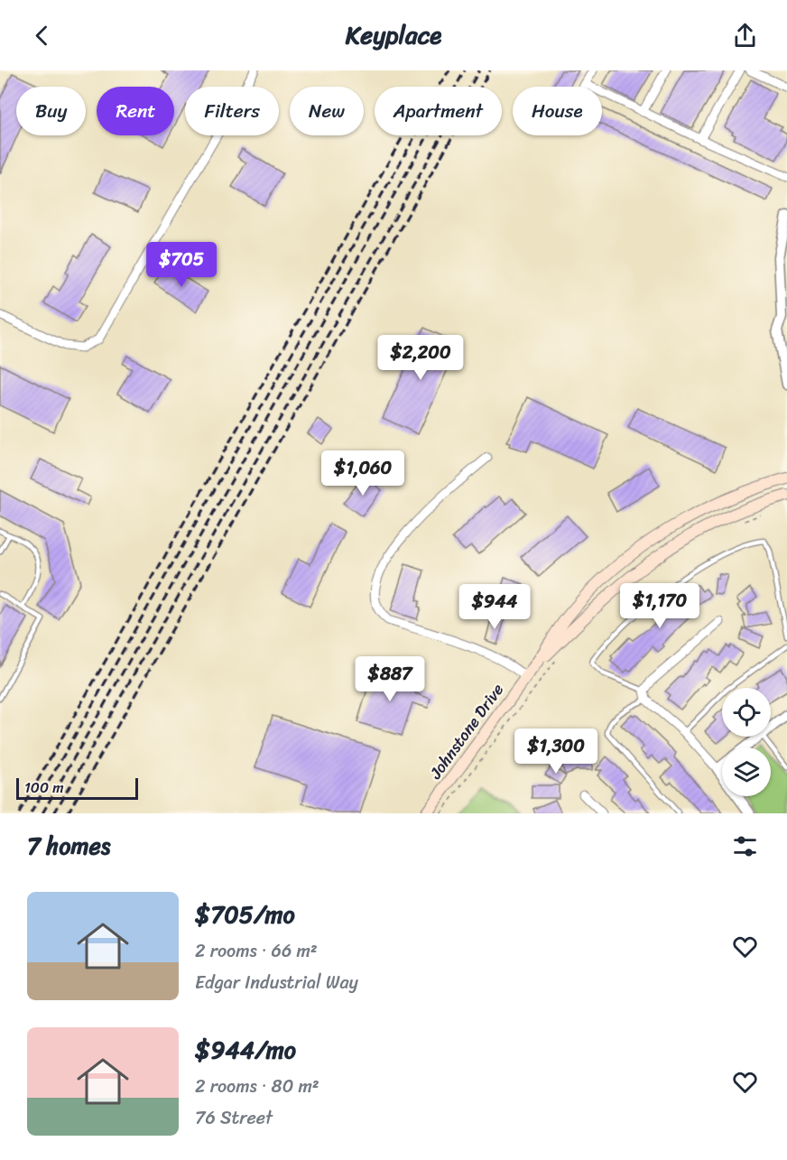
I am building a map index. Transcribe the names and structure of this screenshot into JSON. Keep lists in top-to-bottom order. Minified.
{"streets":{"main road":["Johnstone Drive"]},"scale_bar":"100 m","page":{"header":"Keyplace","chip":["Buy","Rent","Filters","New","Apartment","House"],"price":["$705","$2,200","$1,060","$1,170","$944","$887","$1,300"],"scale":"100 m","heading":"7 homes","list":[{"name":"$705/mo","note":"2 rooms · 66 m² · Edgar Industrial Way"},{"name":"$944/mo","note":"2 rooms · 80 m² · 76 Street"}]}}
